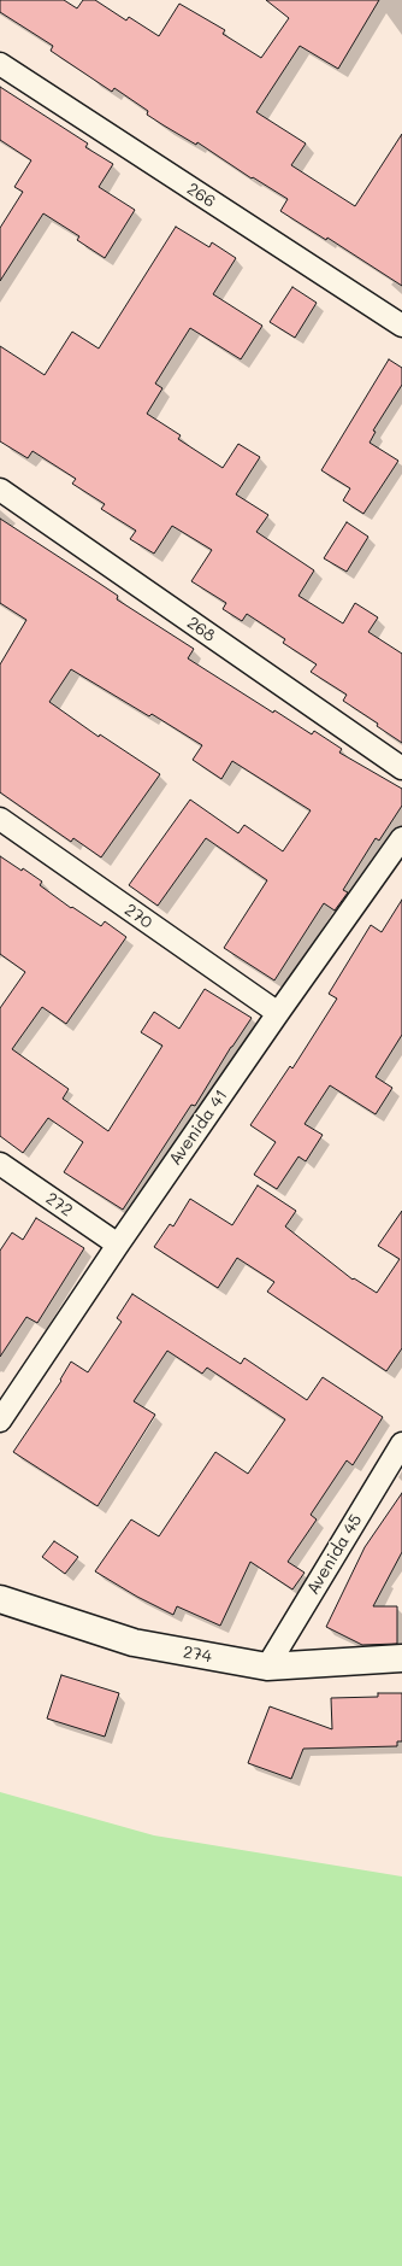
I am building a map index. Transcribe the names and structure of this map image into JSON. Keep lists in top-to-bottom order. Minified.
{"streets":{"street":["266","268","270","Avenida 41","272","Avenida 45","274"]},"crossings":[["270","Avenida 41"],["Avenida 41","272"],["Avenida 45","274"]]}
